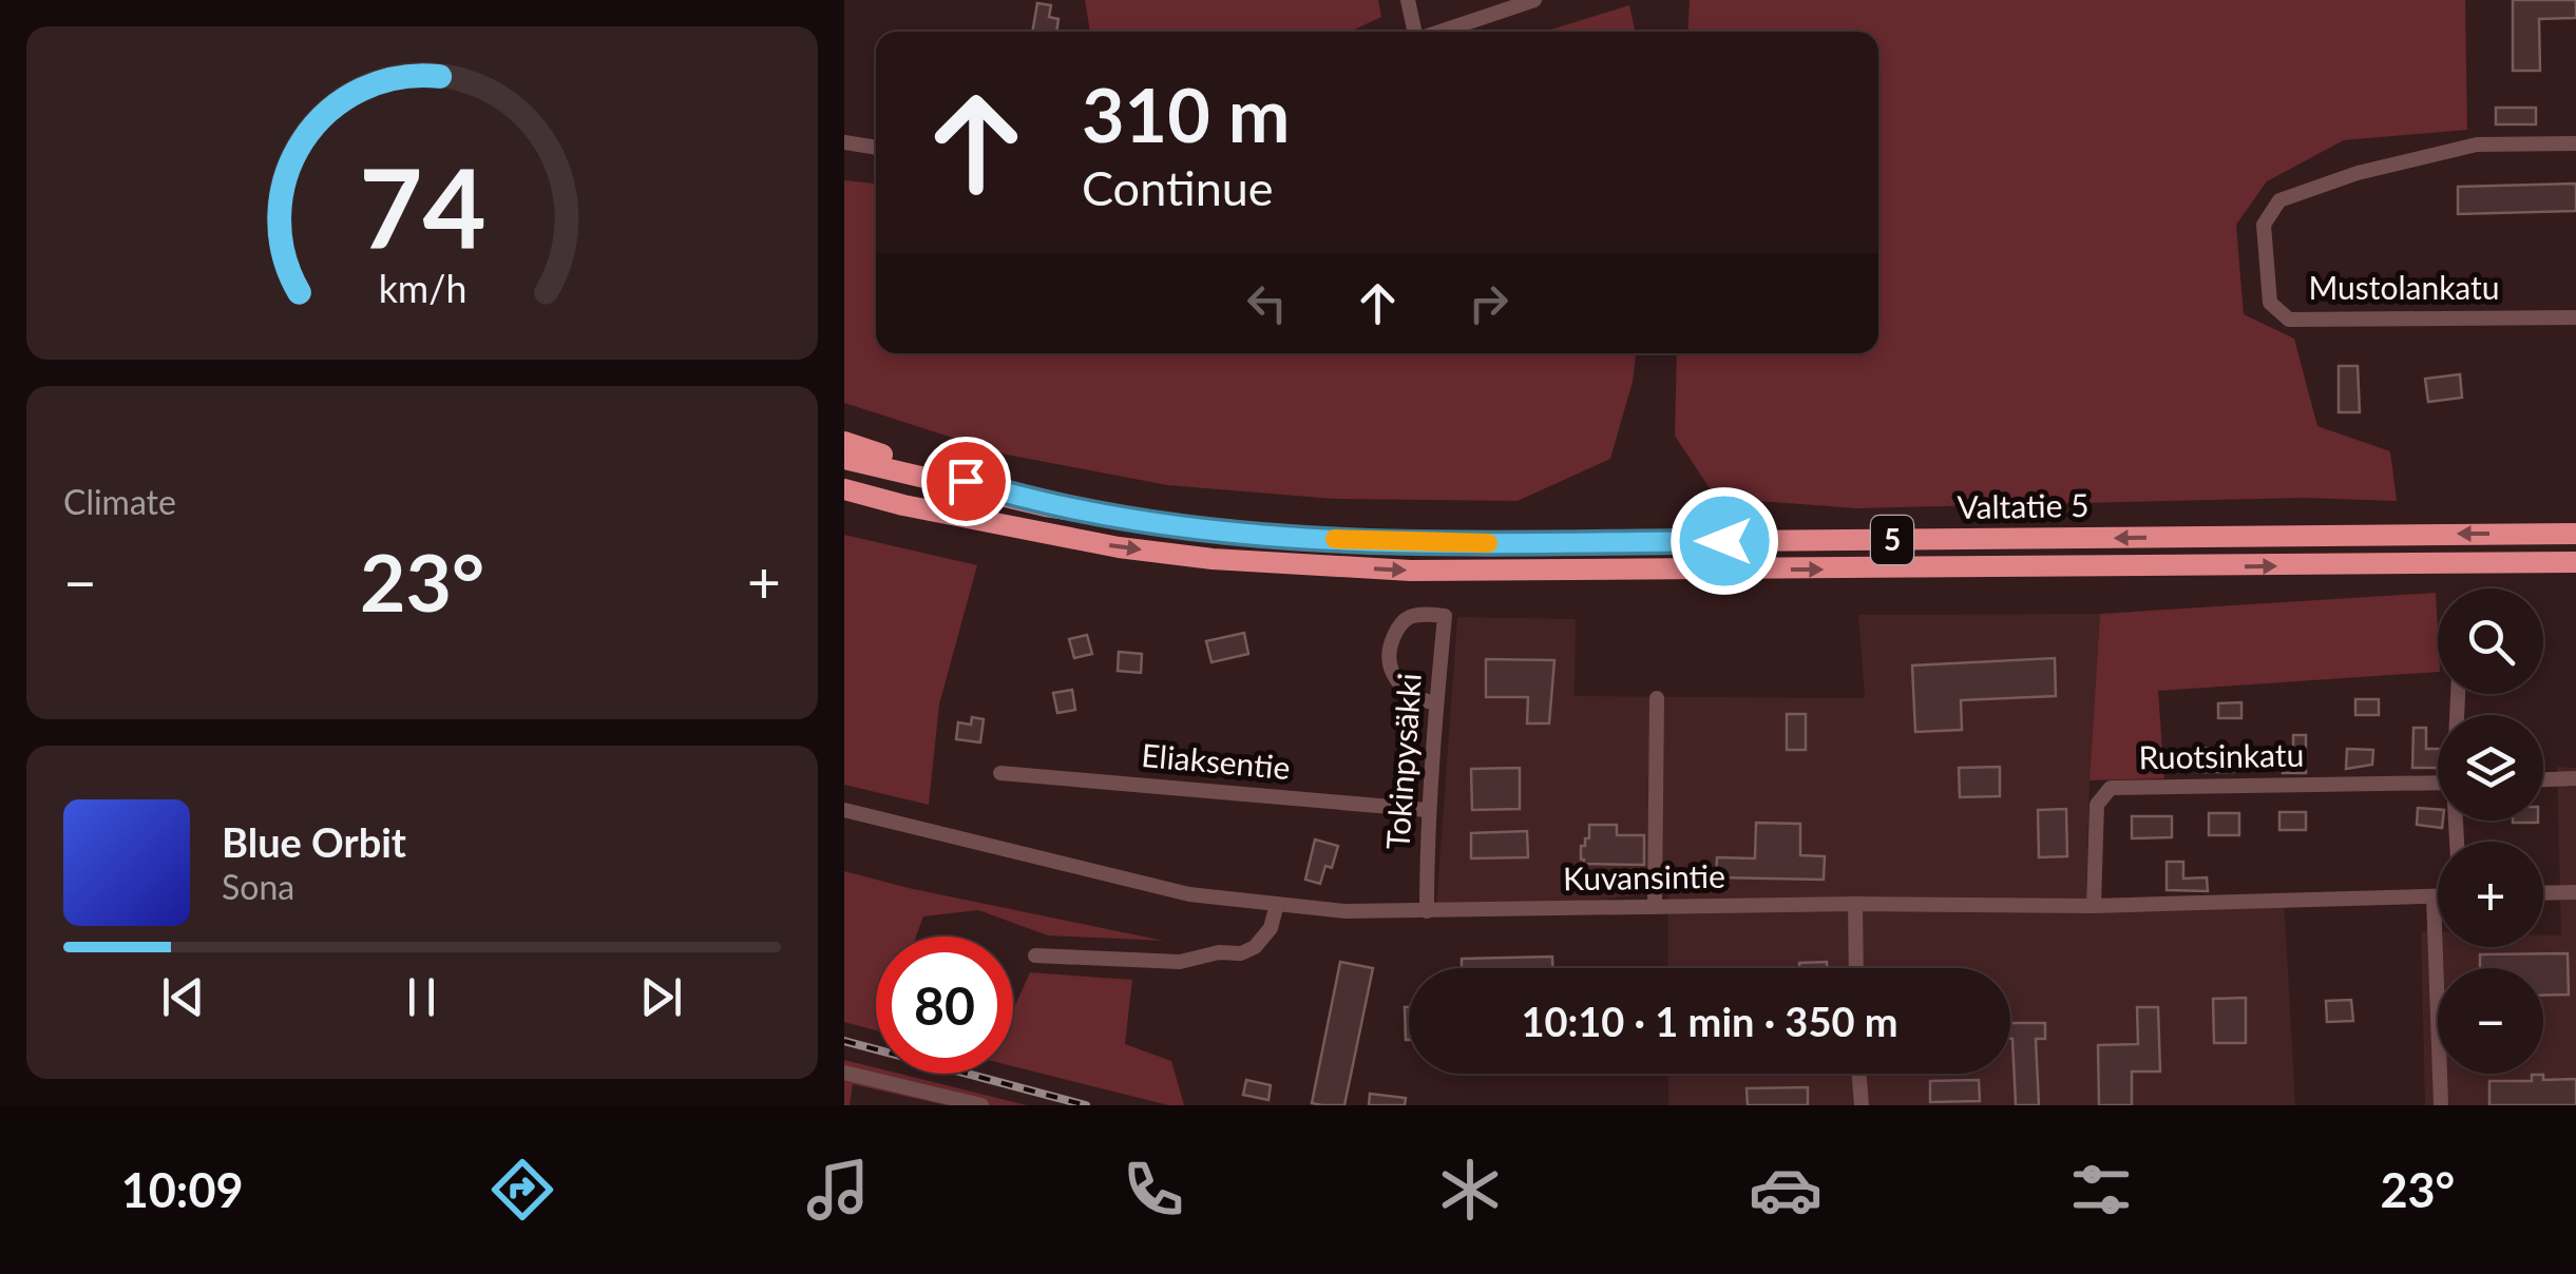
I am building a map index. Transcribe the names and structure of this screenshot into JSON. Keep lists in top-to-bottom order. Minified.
{"streets":{"highway":["Valtatie 5","5"],"street":["Mustolankatu","Ruotsinkatu","Tokinpysäkki","Eliaksentie","Kuvansintie"]},"crossings":[["Ruotsinkatu","Kuvansintie"],["Tokinpysäkki","Eliaksentie"],["Tokinpysäkki","Kuvansintie"]],"page":{"turn":["310 m","Continue"],"tile":"Climate","heat":["−","23°","+"],"map_buttons":["+","−"],"song":["Blue Orbit","Sona"],"limit":"80","trip":"10:10 · 1 min · 350 m","tabs":["10:09","23°"],"gauge":["74","km/h"]}}
